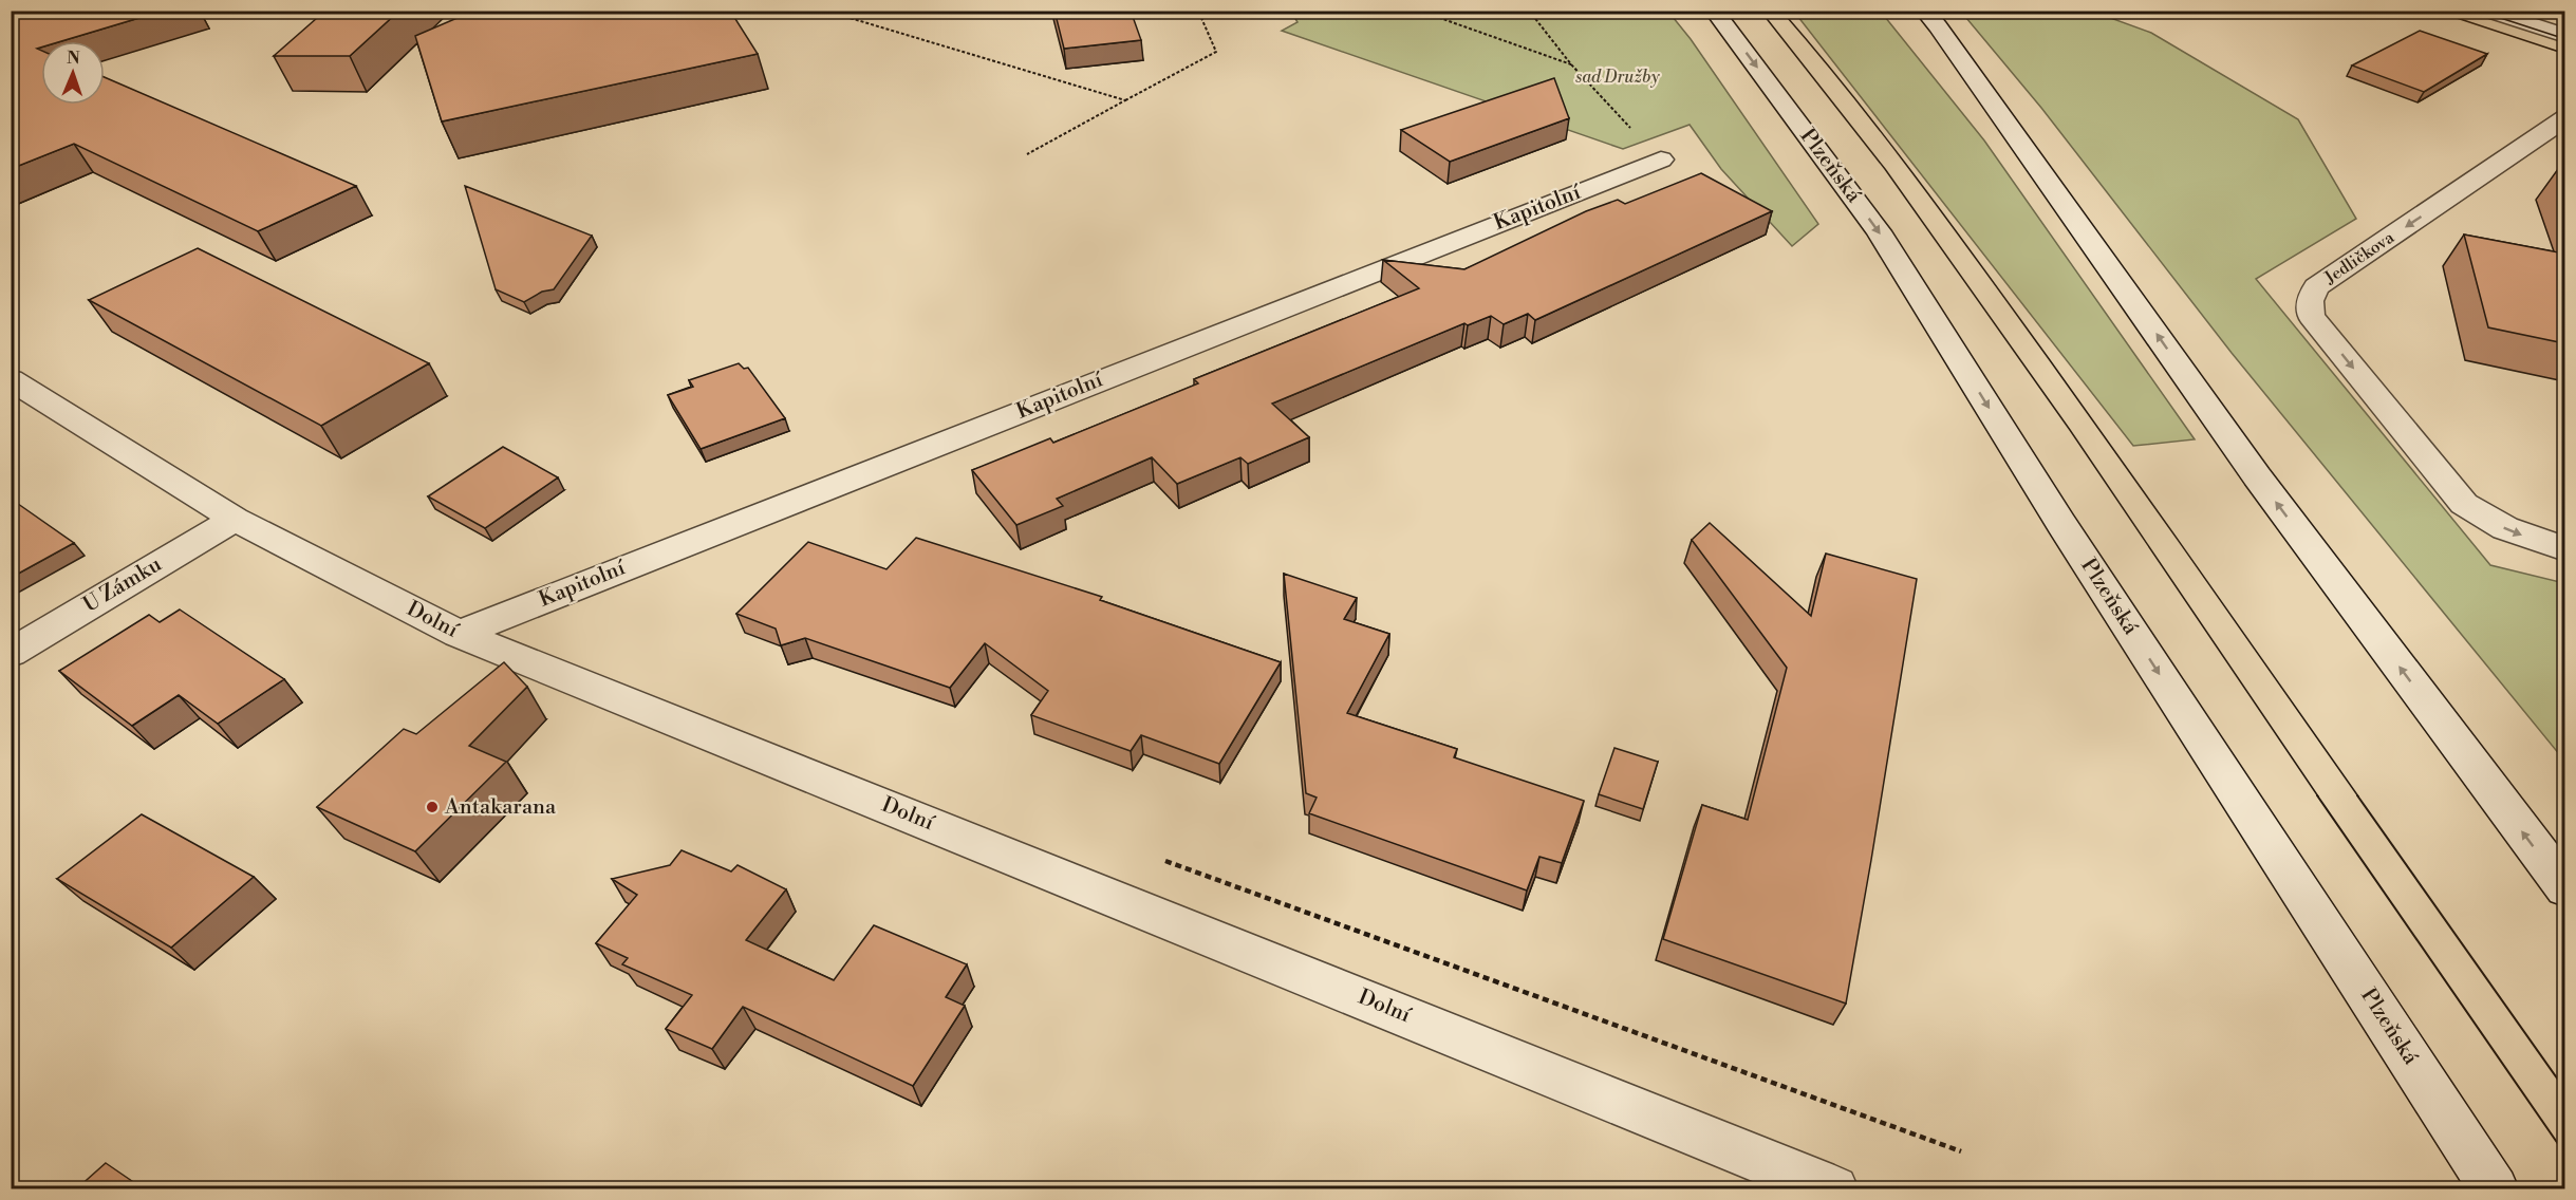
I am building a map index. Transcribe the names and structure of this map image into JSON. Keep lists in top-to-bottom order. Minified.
{"streets":{"street":["Plzeňská","Kapitolní","Jedličkova","U Zámku","Dolní"]},"crossings":[["Kapitolní","Dolní"],["U Zámku","Dolní"]],"parks":["sad Družby"],"places":["Antakarana"],"north":"top"}
